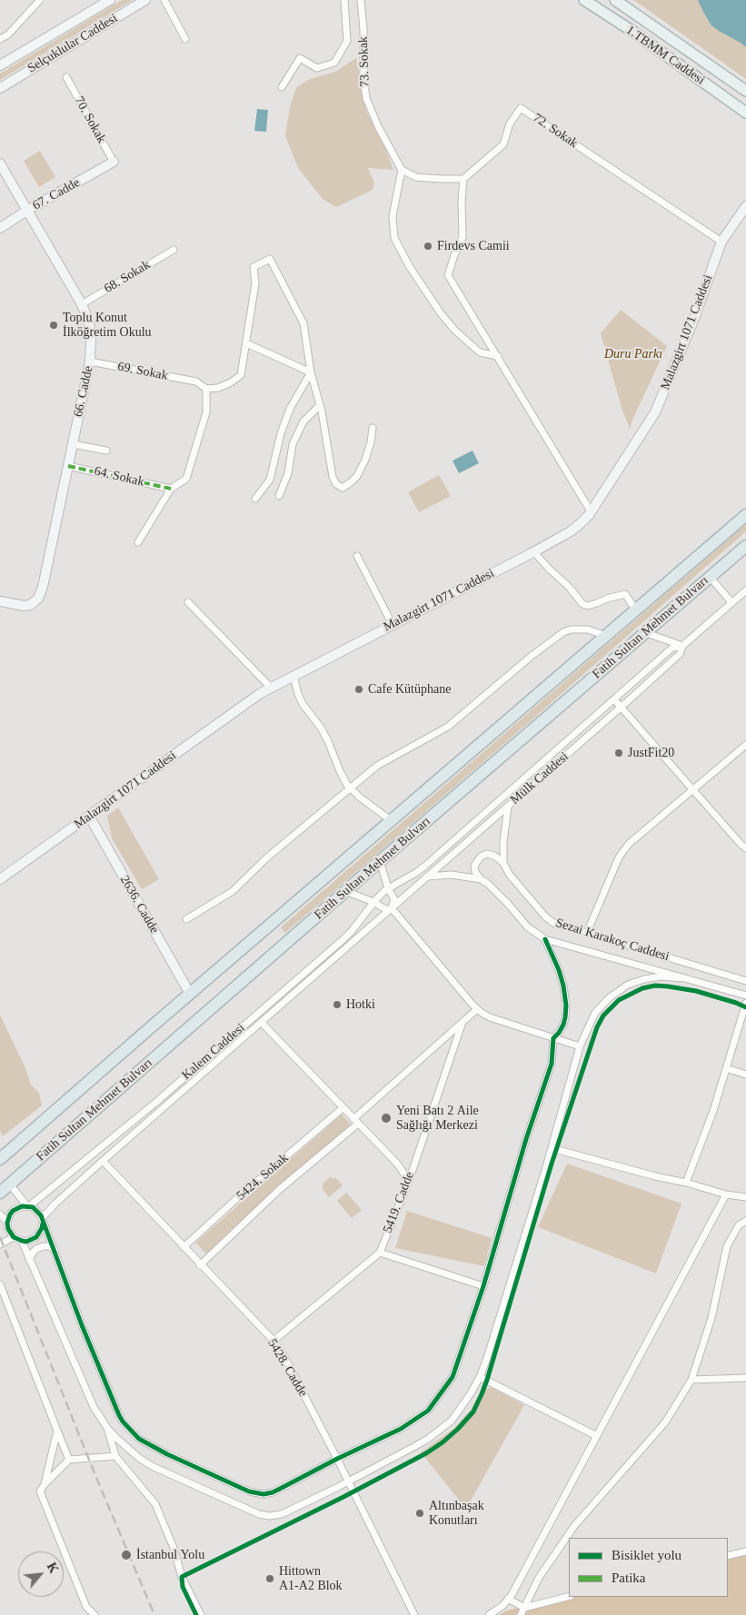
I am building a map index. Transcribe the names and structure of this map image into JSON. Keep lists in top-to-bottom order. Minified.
{"streets":{"highway":["Fatih Sultan Mehmet Bulvarı"],"main road":["1.TBMM Caddesi"],"street":["Selçuklular Caddesi","73. Sokak","70. Sokak","72. Sokak","67. Cadde","68. Sokak","Malazgirt 1071 Caddesi","69. Sokak","66. Cadde","64. Sokak","Mülk Caddesi","2636. Cadde","Sezai Karakoç Caddesi","Kalem Caddesi","5424. Sokak","5419. Cadde","5428. Cadde"]},"crossings":[["70. Sokak","67. Cadde"],["72. Sokak","Malazgirt 1071 Caddesi"],["67. Cadde","66. Cadde"],["68. Sokak","66. Cadde"],["Malazgirt 1071 Caddesi","2636. Cadde"],["69. Sokak","66. Cadde"],["66. Cadde","64. Sokak"],["Fatih Sultan Mehmet Bulvarı","2636. Cadde"],["Mülk Caddesi","Kalem Caddesi"],["Kalem Caddesi","5428. Cadde"],["5424. Sokak","5428. Cadde"],["5419. Cadde","5428. Cadde"]],"parks":["Duru Parkı"],"places":["Firdevs Camii","Toplu Konut İlköğretim Okulu","Cafe Kütüphane","JustFit20","Hotki","Yeni Batı 2 Aile Sağlığı Merkezi","Altınbaşak Konutları","İstanbul Yolu","Hittown A1-A2 Blok"],"legend":["Bisiklet yolu","Patika"],"north":"top right"}
